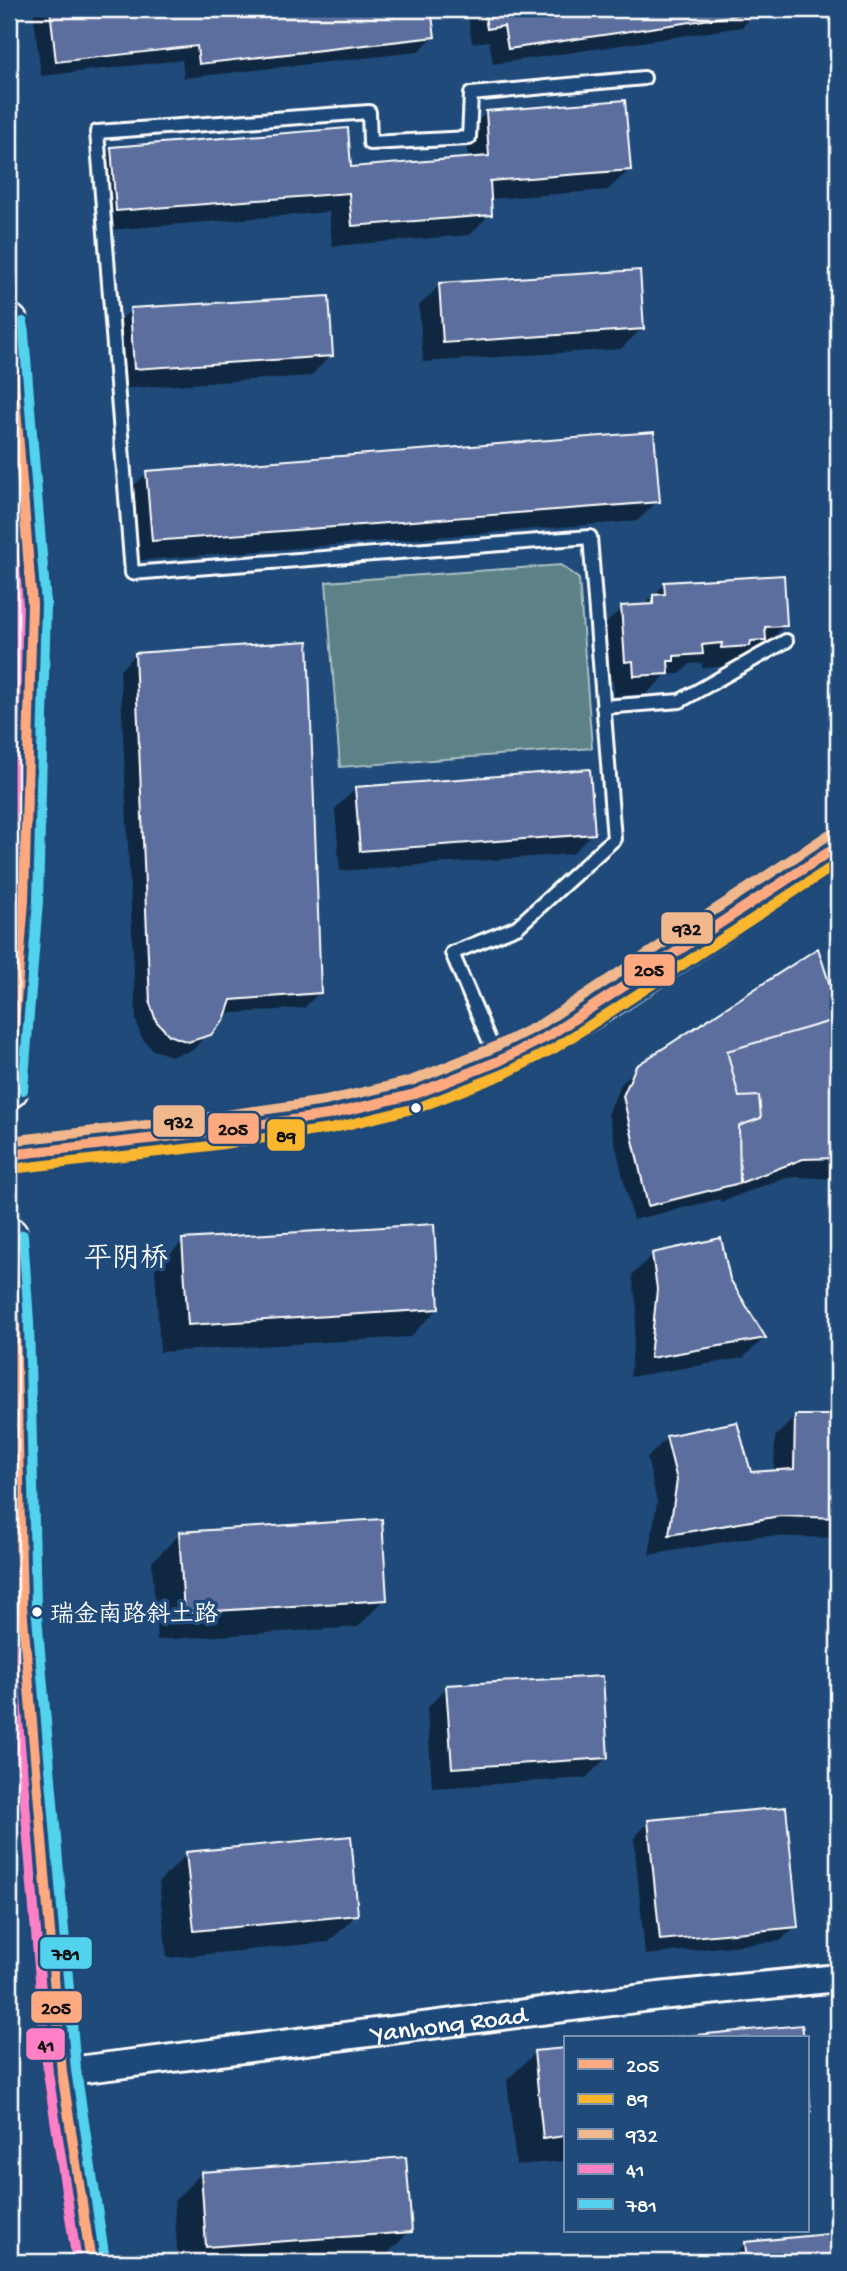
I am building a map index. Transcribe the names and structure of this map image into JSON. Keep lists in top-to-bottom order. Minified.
{"streets":{"street":["Yanhong Road"]},"districts":["平阴桥"],"places":["瑞金南路斜土路"],"lines":["transit line 781","transit line 205","transit line 41","transit line 932","transit line 89"],"legend":["205","89","932","41","781"]}
